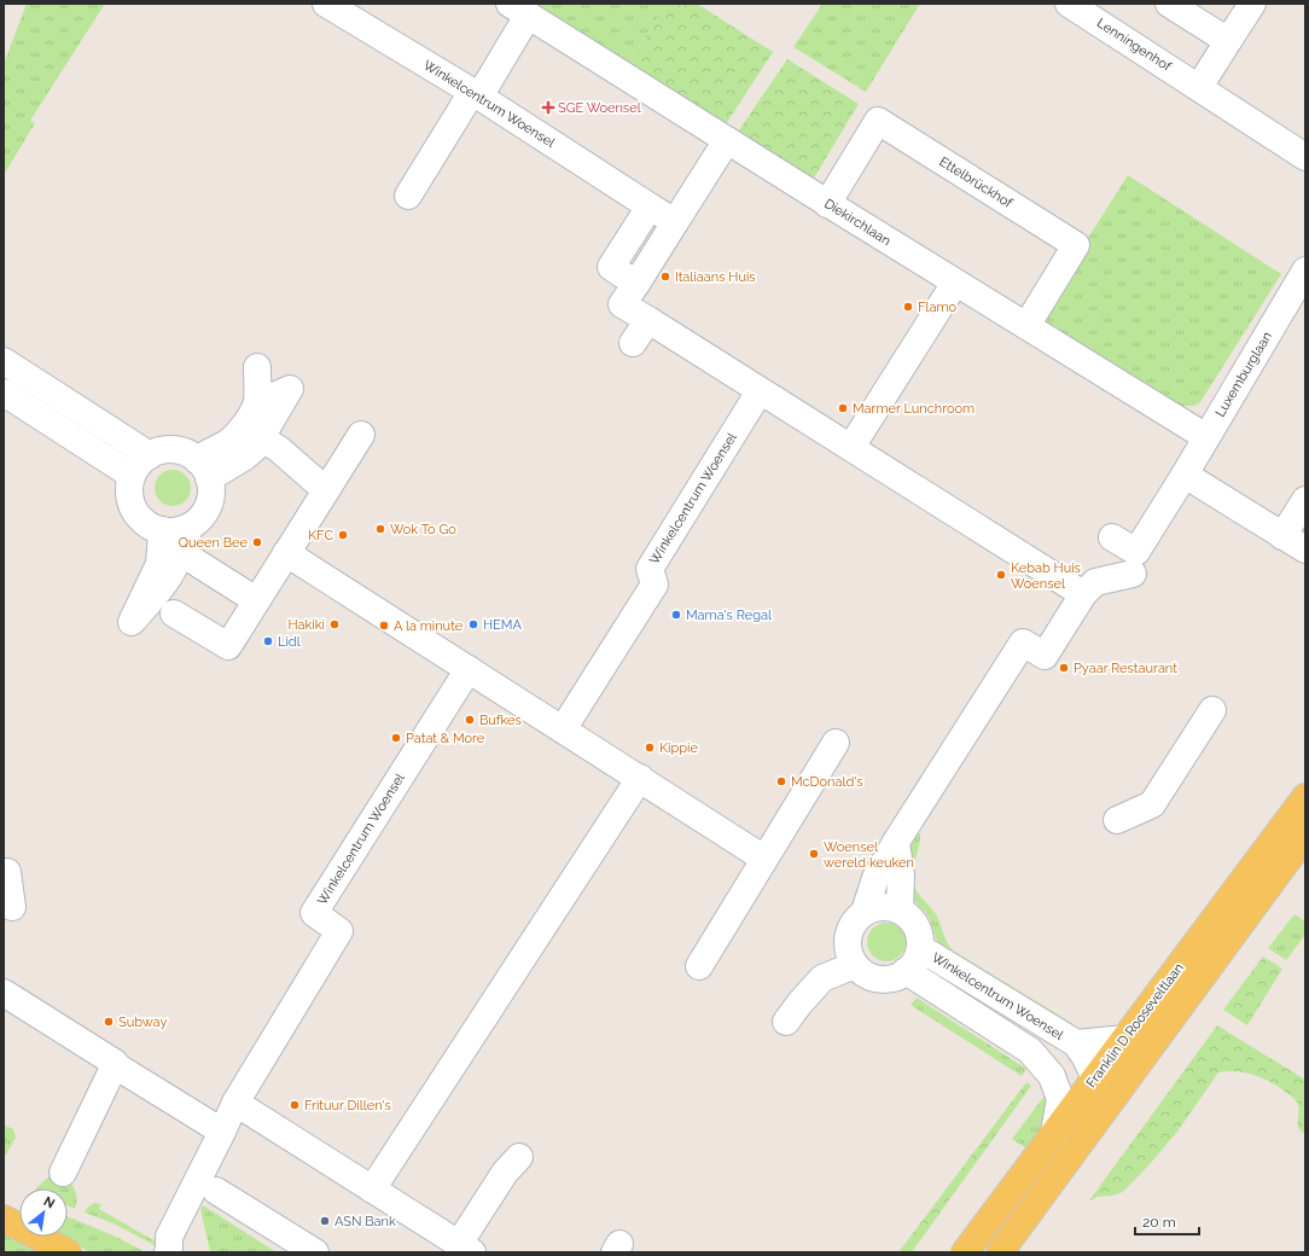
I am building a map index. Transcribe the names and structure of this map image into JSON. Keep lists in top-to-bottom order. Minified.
{"streets":{"main road":["Franklin D Rooseveltlaan"],"street":["Lenningenhof","Winkelcentrum Woensel","Ettelbrückhof","Diekirchlaan","Luxemburglaan"]},"crossings":[["Winkelcentrum Woensel","Franklin D Rooseveltlaan"],["Ettelbrückhof","Diekirchlaan"],["Diekirchlaan","Luxemburglaan"]],"places":{"health":["SGE Woensel"],"other":["Italiaans Huis","Flamo","Marmer Lunchroom","Wok To Go","KFC","Queen Bee","Kebab Huis Woensel","Mama's Regal","Hakiki","HEMA","A la minute","Lidl","Pyaar Restaurant","Bufkes","Patat & More","Kippie","McDonald's","Woensel wereld keuken","Subway","Frituur Dillen's","ASN Bank"]},"scale_bar":"20 m","north":"top right"}
